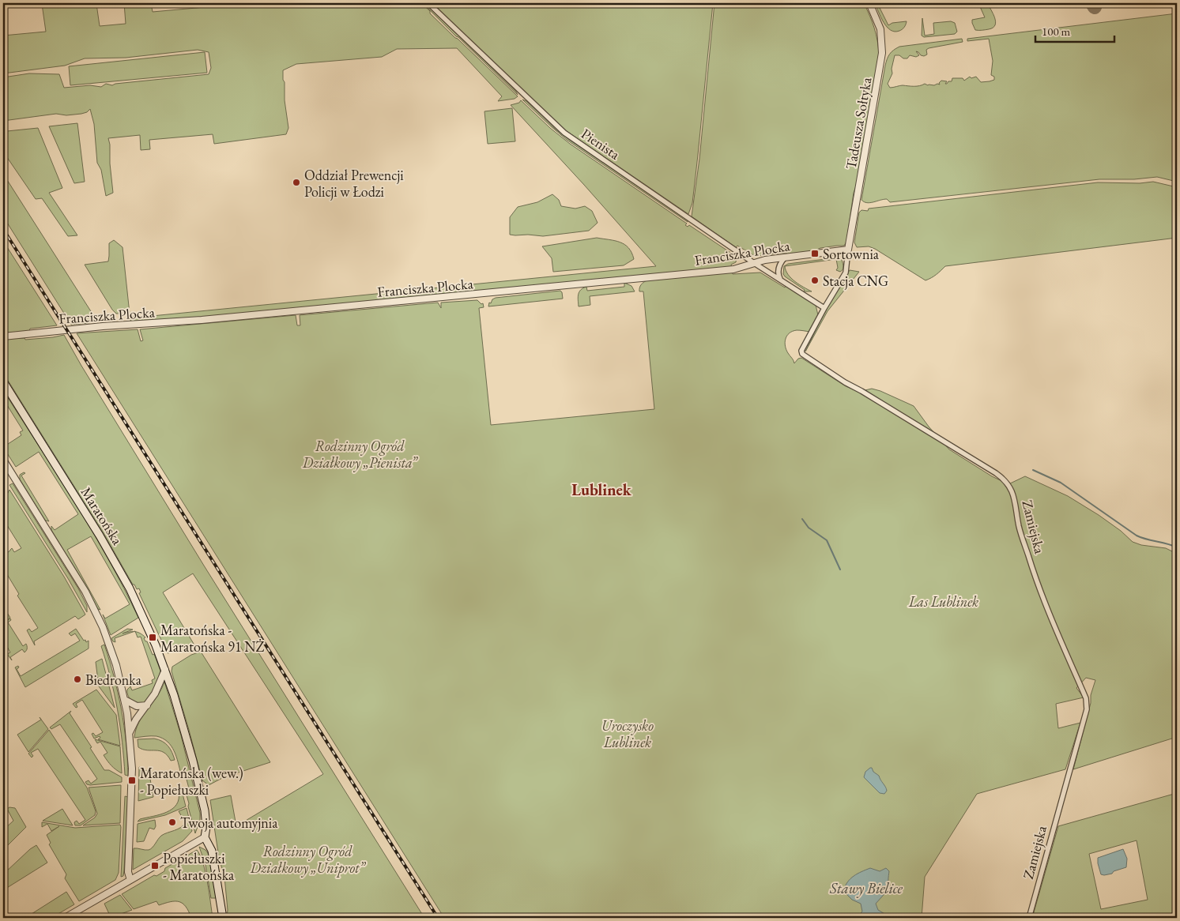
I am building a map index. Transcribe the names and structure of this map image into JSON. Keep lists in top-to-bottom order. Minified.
{"streets":{"main road":["Maratońska"],"street":["Tadeusza Sołtyka","Pienista","Franciszka Plocka","Zamiejska"]},"crossings":[["Tadeusza Sołtyka","Franciszka Plocka"],["Tadeusza Sołtyka","Zamiejska"],["Pienista","Franciszka Plocka"],["Pienista","Zamiejska"],["Franciszka Plocka","Zamiejska"]],"districts":["Lublinek"],"water":["Stawy Bielice"],"parks":["Rodzinny Ogród Działkowy „Pienista”","Las Lublinek","Uroczysko Lublinek","Rodzinny Ogród Działkowy „Uniprot”"],"places":{"other":["Oddział Prewencji Policji w Łodzi","Stacja CNG","Biedronka","Twoja automyjnia"],"transit":["Sortownia","Maratońska - Maratońska 91 NŻ","Maratońska (wew.) - Popiełuszki","Popiełuszki - Maratońska"]},"scale_bar":"100 m"}
